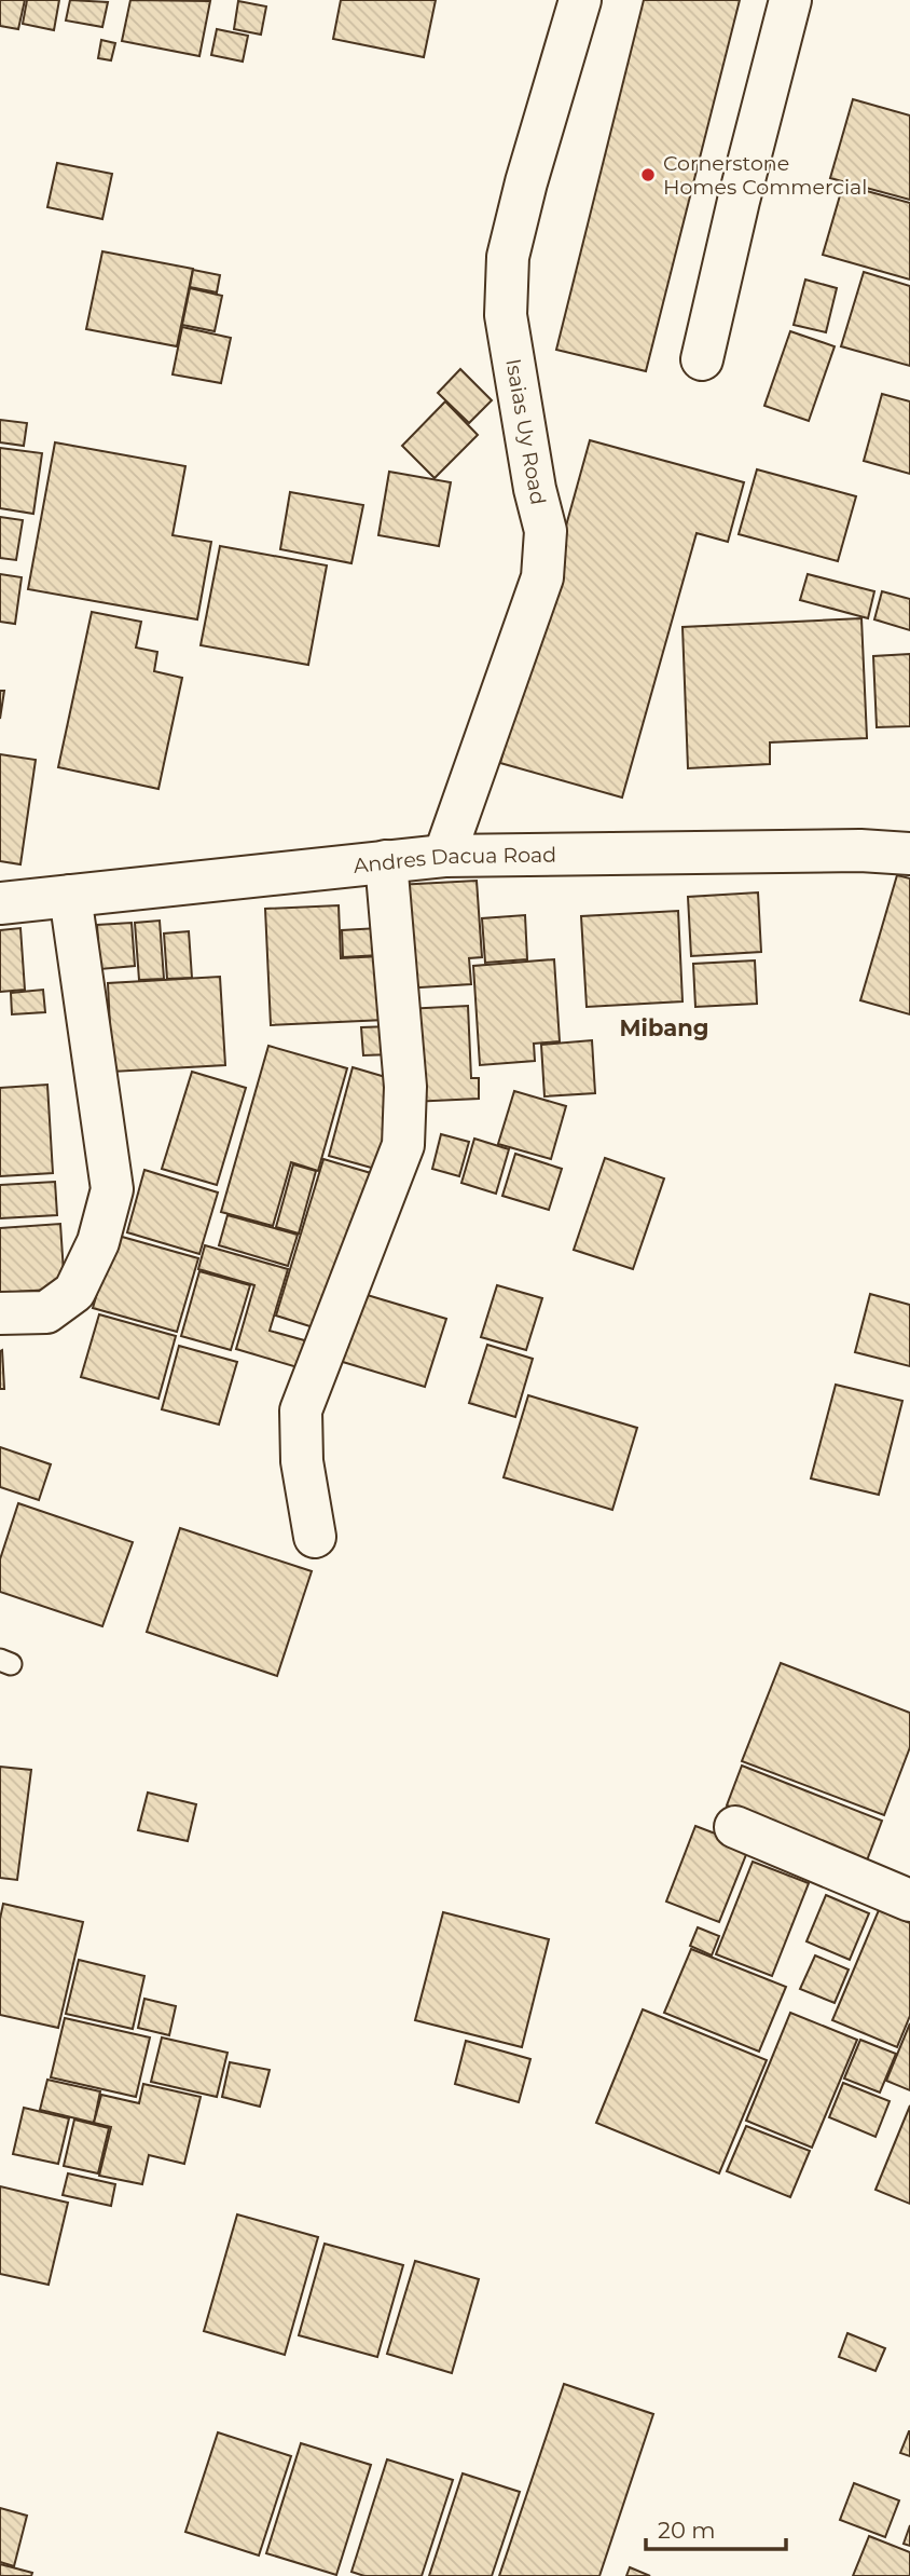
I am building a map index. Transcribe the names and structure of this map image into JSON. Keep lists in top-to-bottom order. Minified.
{"streets":{"street":["Isaias Uy Road","Andres Dacua Road"]},"crossings":[["Isaias Uy Road","Andres Dacua Road"]],"districts":["Mibang"],"places":["Cornerstone Homes Commercial"],"scale_bar":"20 m"}
